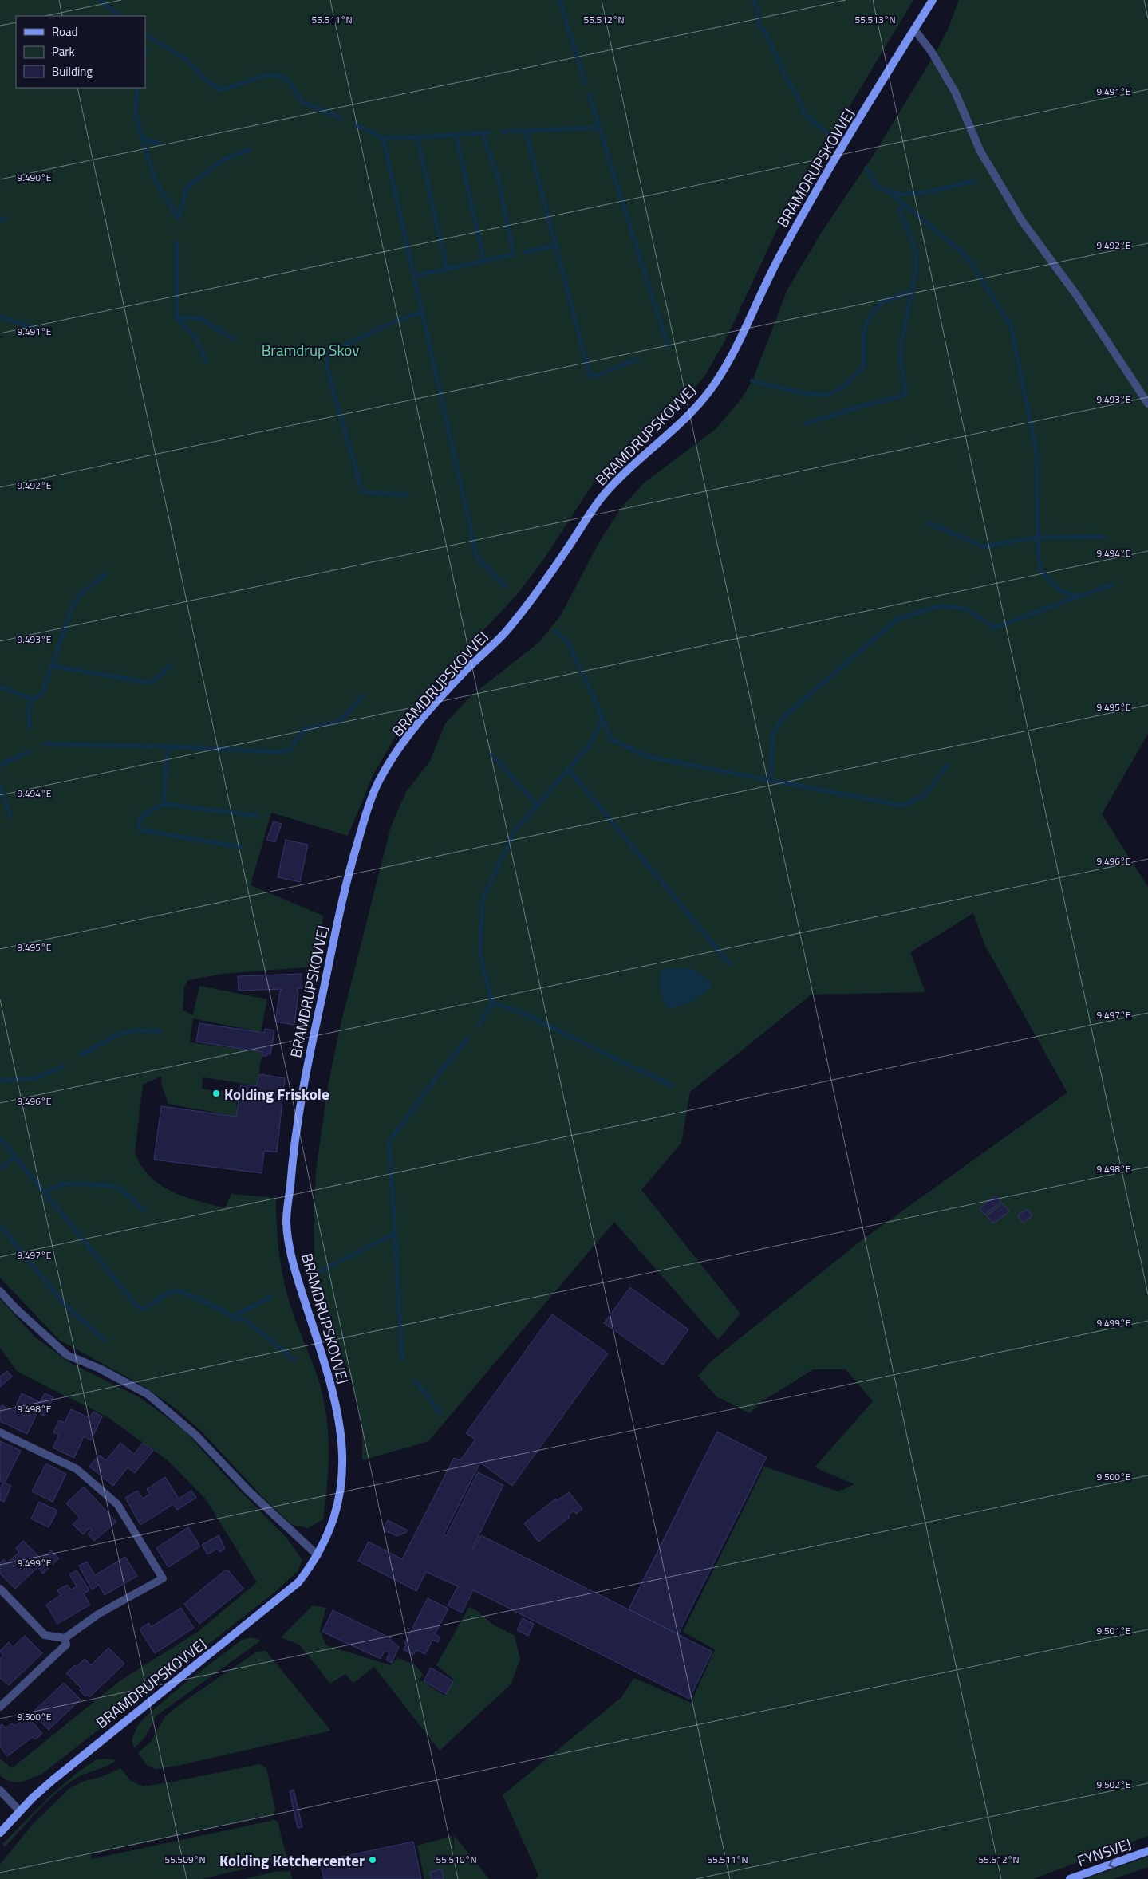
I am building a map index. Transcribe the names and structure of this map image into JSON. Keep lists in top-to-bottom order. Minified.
{"streets":{"street":["BRAMDRUPSKOVVEJ","FYNSVEJ"]},"one_way":["FYNSVEJ"],"parks":["Bramdrup Skov"],"places":["Kolding Friskole","Kolding Ketchercenter"],"legend":["Road","Park","Building"],"coordinates":["55.511°N","55.512°N","55.513°N","9.491°E","9.490°E","9.492°E","9.493°E","9.494°E","9.495°E","9.496°E","9.497°E","9.498°E","9.499°E","9.500°E","9.501°E","9.502°E","55.509°N","55.510°N"]}
